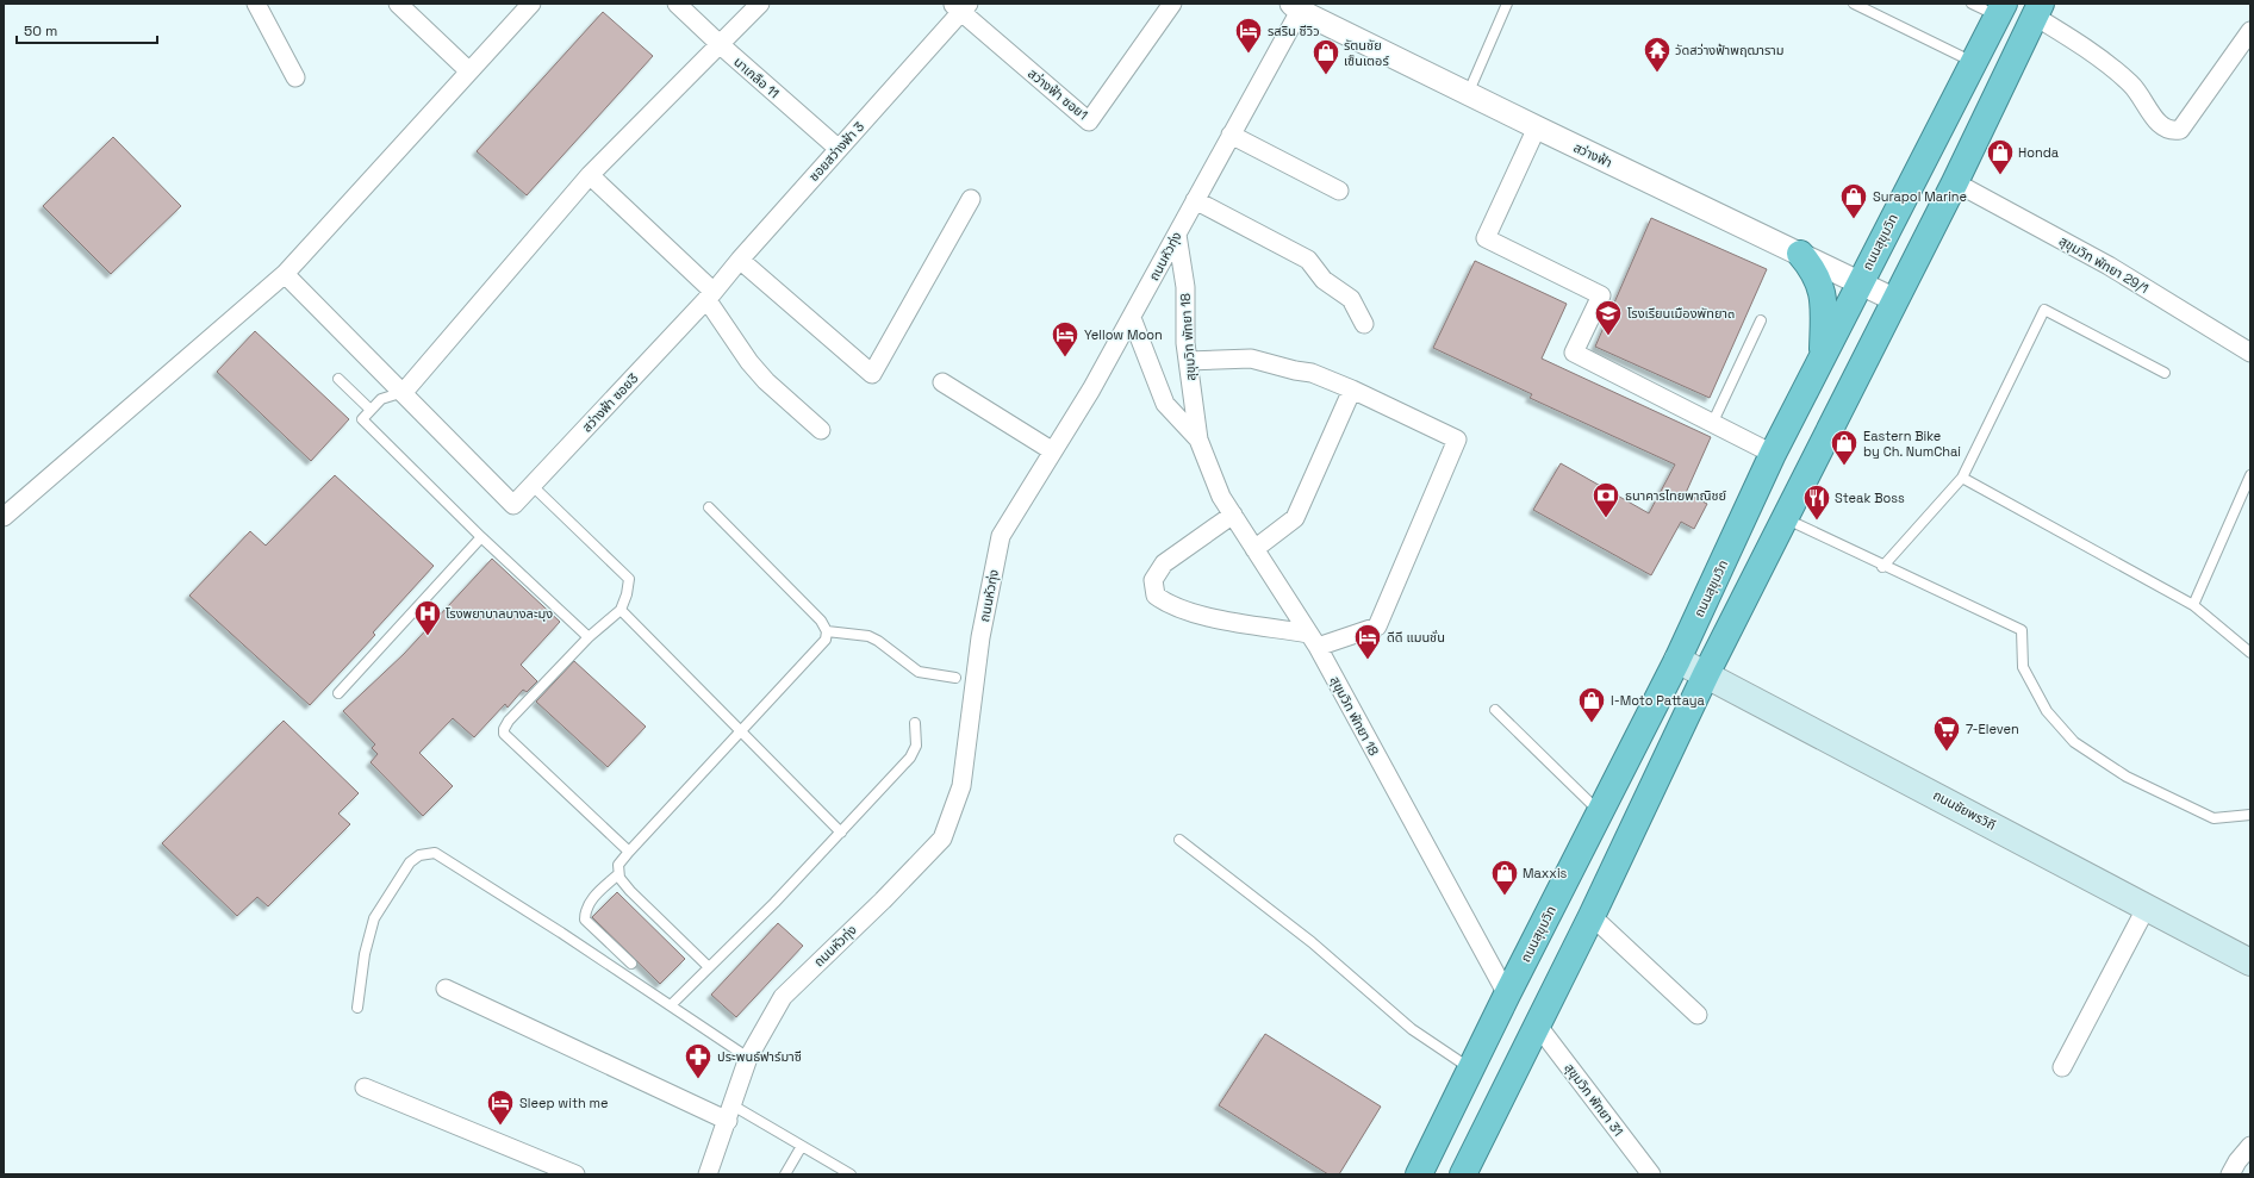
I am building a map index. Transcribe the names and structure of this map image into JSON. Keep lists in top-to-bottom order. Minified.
{"streets":{"highway":["ถนนสุขุมวิท"],"main road":["ถนนชัยพรวิถี"],"street":["นาเกลือ 11","สว่างฟ้า ซอย1","ซอยสว่างฟ้า 3","สว่างฟ้า","ถนนหัวทุ่ง","สุขุมวิท พัทยา 29/1","สุขุมวิท พัทยา 18","สว่างฟ้า ซอย3","สุขุมวิท พัทยา 31"]},"crossings":[["นาเกลือ 11","ซอยสว่างฟ้า 3"],["สว่างฟ้า ซอย1","ซอยสว่างฟ้า 3"],["ซอยสว่างฟ้า 3","สว่างฟ้า ซอย3"],["สว่างฟ้า","ถนนสุขุมวิท"],["สว่างฟ้า","ถนนหัวทุ่ง"],["ถนนสุขุมวิท","สุขุมวิท พัทยา 18"],["ถนนสุขุมวิท","ถนนชัยพรวิถี"],["ถนนหัวทุ่ง","สุขุมวิท พัทยา 18"]],"places":{"hotel":["รสริน ซีวิว","Yellow Moon","ดีดี แมนชั่น","Sleep with me"],"temple":["วัดสว่างฟ้าพฤฒาราม"],"shop":["รัตนชัย เซ็นเตอร์","Honda","Surapol Marine","Eastern Bike by Ch. NumChai","I-Moto Pattaya","Maxxis"],"school or university":["โรงเรียนเมืองพัทยา๓"],"bank":["ธนาคารไทยพาณิชย์"],"restaurant":["Steak Boss"],"hospital":["โรงพยาบาลบางละมุง"],"supermarket":["7-Eleven"],"pharmacy":["ประพนธ์ฟาร์มาซี"]},"scale_bar":"50 m"}
